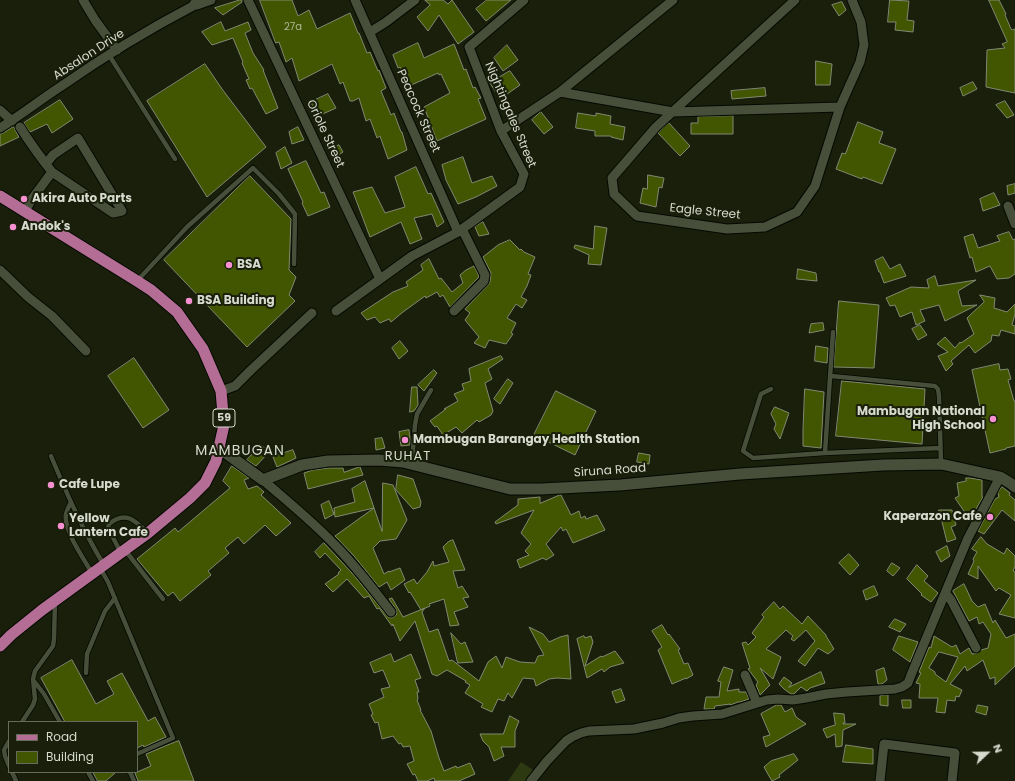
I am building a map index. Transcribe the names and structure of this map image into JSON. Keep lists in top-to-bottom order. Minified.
{"streets":{"main road":["59"],"street":["Absalon Drive","Peacock Street","Nightingales Street","Oriole Street","Eagle Street","Siruna Road"]},"crossings":[["Peacock Street","Nightingales Street"],["Nightingales Street","Oriole Street"]],"districts":["MAMBUGAN","RUHAT"],"places":["Akira Auto Parts","Andok's","BSA","BSA Building","Mambugan National High School","Mambugan Barangay Health Station","Cafe Lupe","Kaperazon Cafe","Yellow Lantern Cafe"],"house_numbers":["27a"],"legend":["Road","Building"],"north":"right"}
